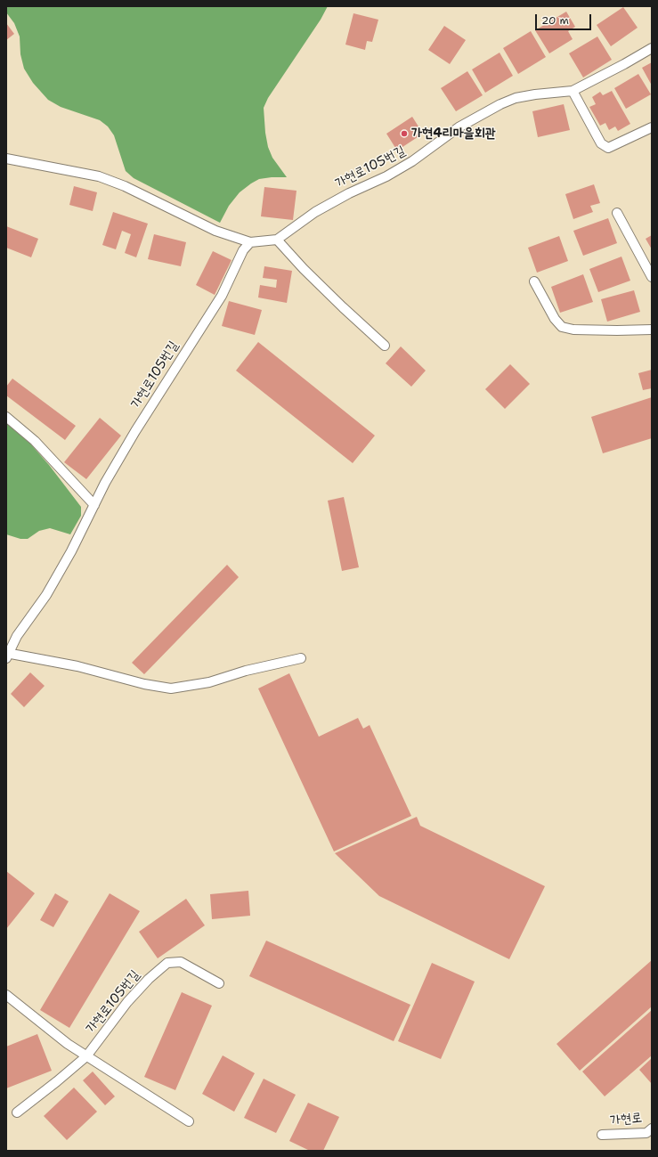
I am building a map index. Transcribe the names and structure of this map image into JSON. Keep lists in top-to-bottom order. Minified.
{"streets":{"lane":["가현로105번길","가현로"]},"places":["가현4리마을회관"],"scale_bar":"20 m"}
